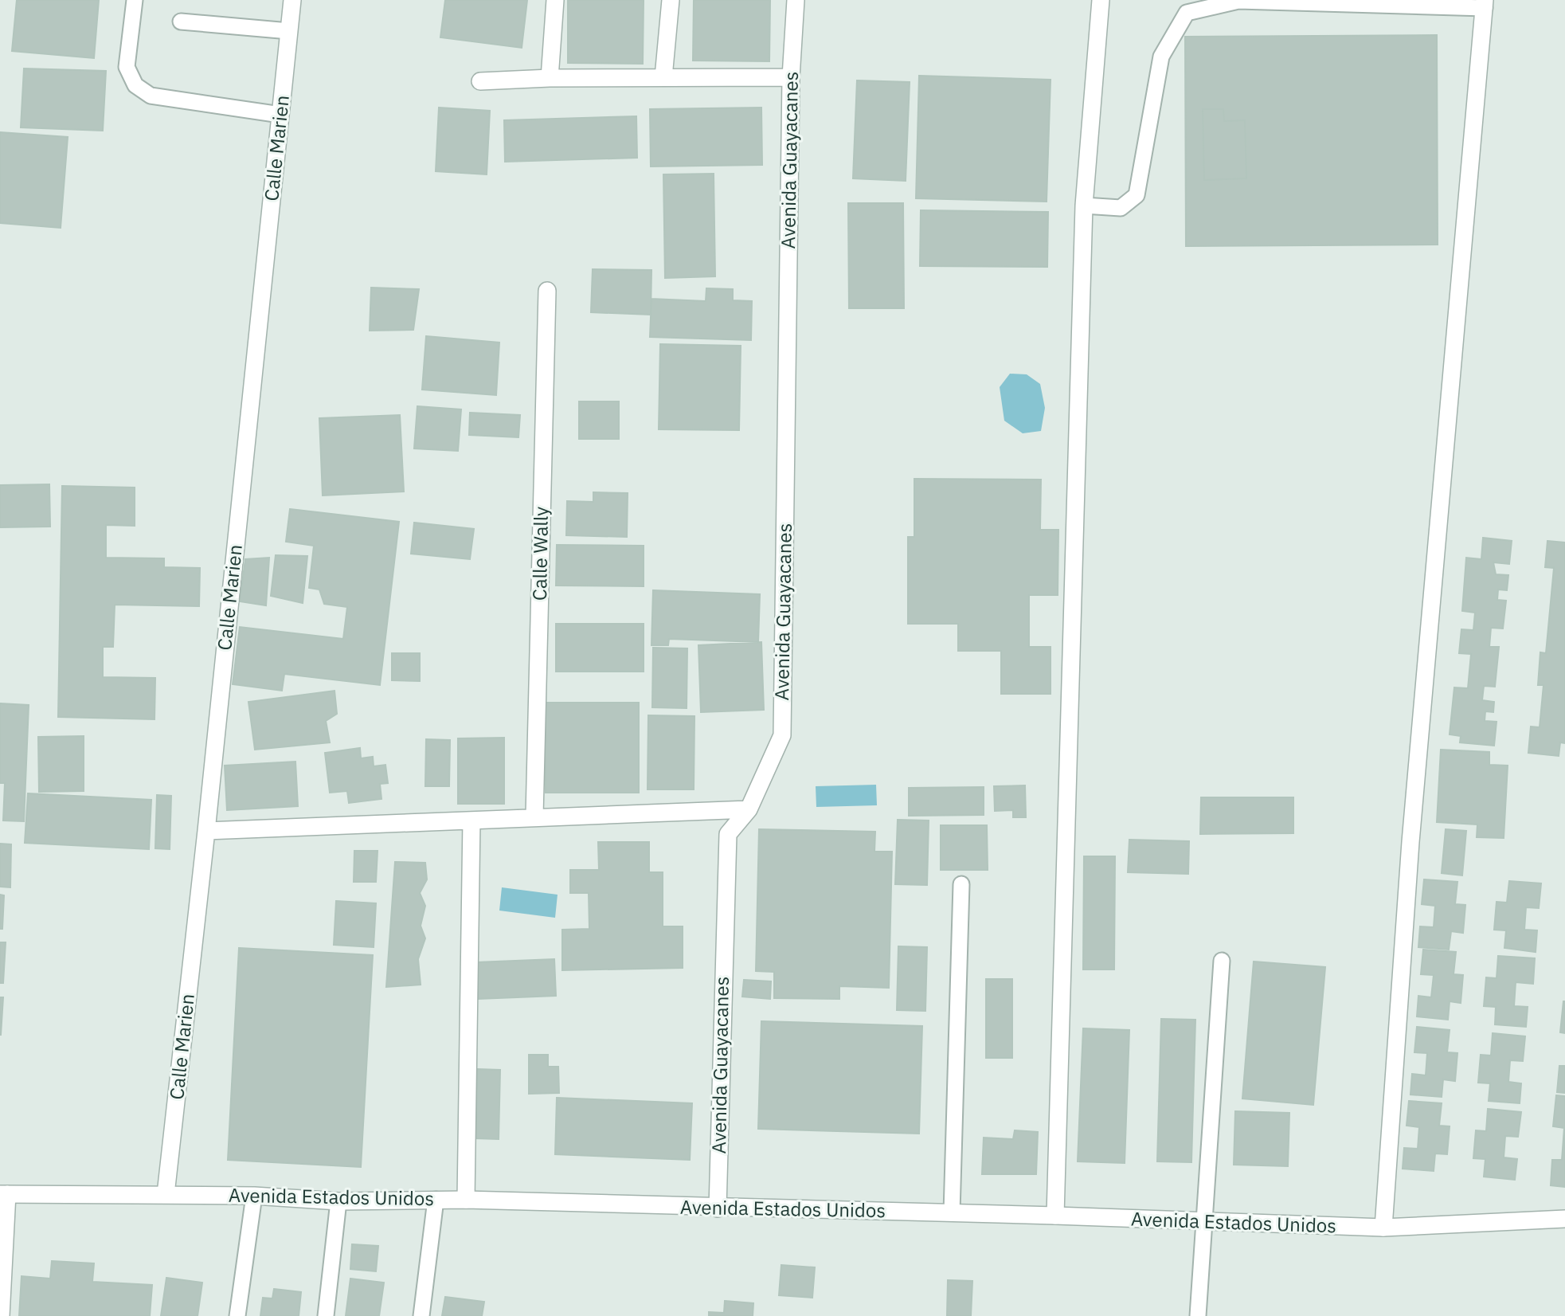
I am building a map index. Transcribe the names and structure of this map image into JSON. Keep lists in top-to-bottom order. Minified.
{"streets":{"street":["Calle Marien","Avenida Guayacanes","Calle Wally","Avenida Estados Unidos"]},"crossings":[["Calle Marien","Avenida Estados Unidos"],["Avenida Guayacanes","Avenida Estados Unidos"]]}
